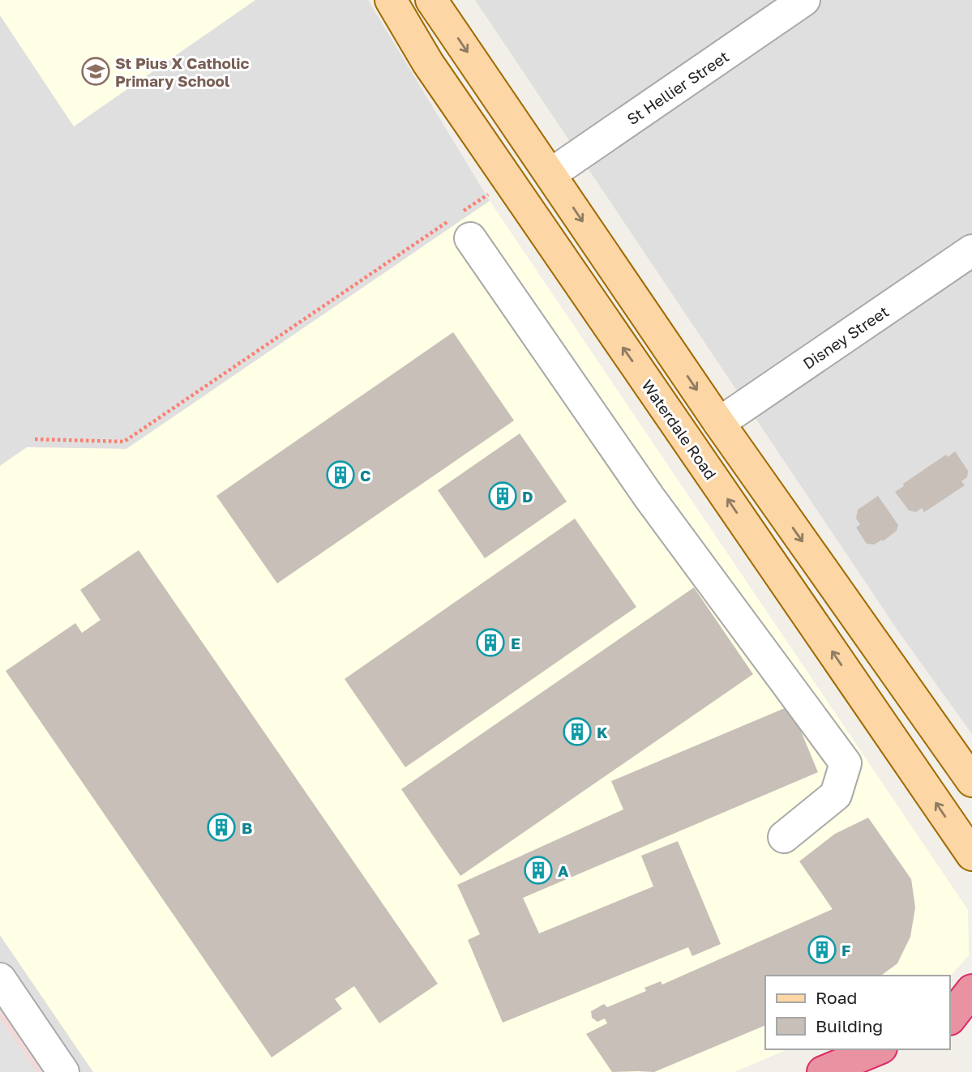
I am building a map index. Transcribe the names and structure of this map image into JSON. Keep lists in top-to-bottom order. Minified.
{"streets":{"main road":["Waterdale Road"],"street":["St Hellier Street","Disney Street"]},"places":{"school or university":["St Pius X Catholic Primary School"],"building":["C","D","E","K","B","A","F"]},"legend":["Road","Building"]}
